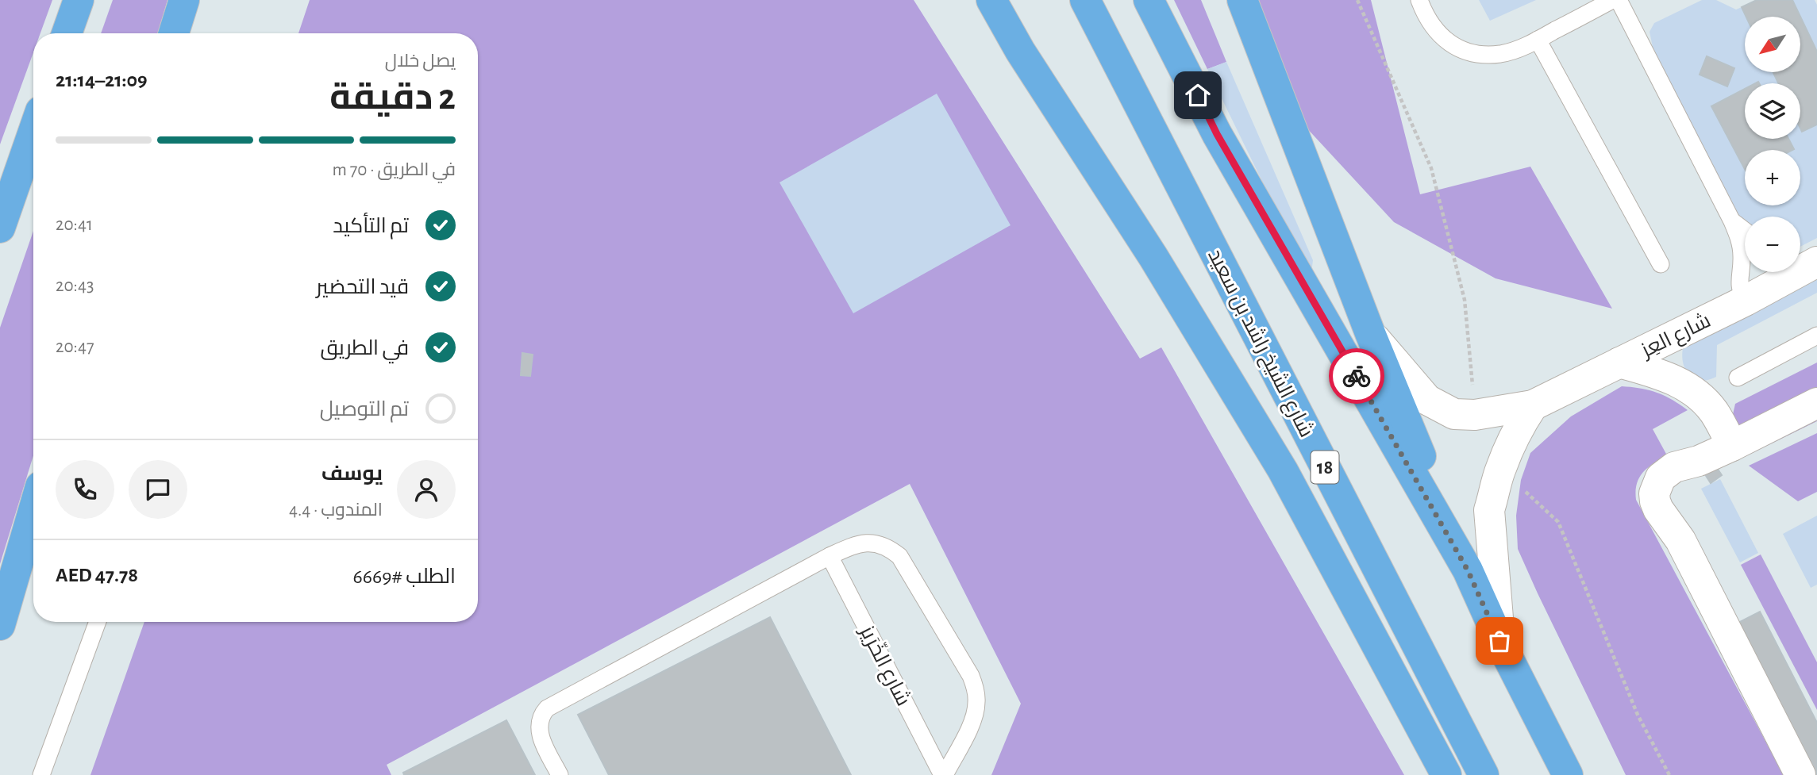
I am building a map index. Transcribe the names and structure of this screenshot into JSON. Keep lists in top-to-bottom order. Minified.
{"streets":{"main road":["شارع الشيخ راشد بن سعيد","18"],"street":["شارع العِز"],"lane":["شارع الخّرَيز"]},"north":"bottom left","page":{"map_buttons":["+","−"],"heading":["2 دقيقة","يصل خلال","21:09–21:14"],"panel":["يوسف","المندوب · 4.4","الطلب #6669","AED 47.78"],"bar":"في الطريق · 70 m","list":[["تم التأكيد","20:41"],["قيد التحضير","20:43"],["في الطريق","20:47"],"تم التوصيل"]}}
